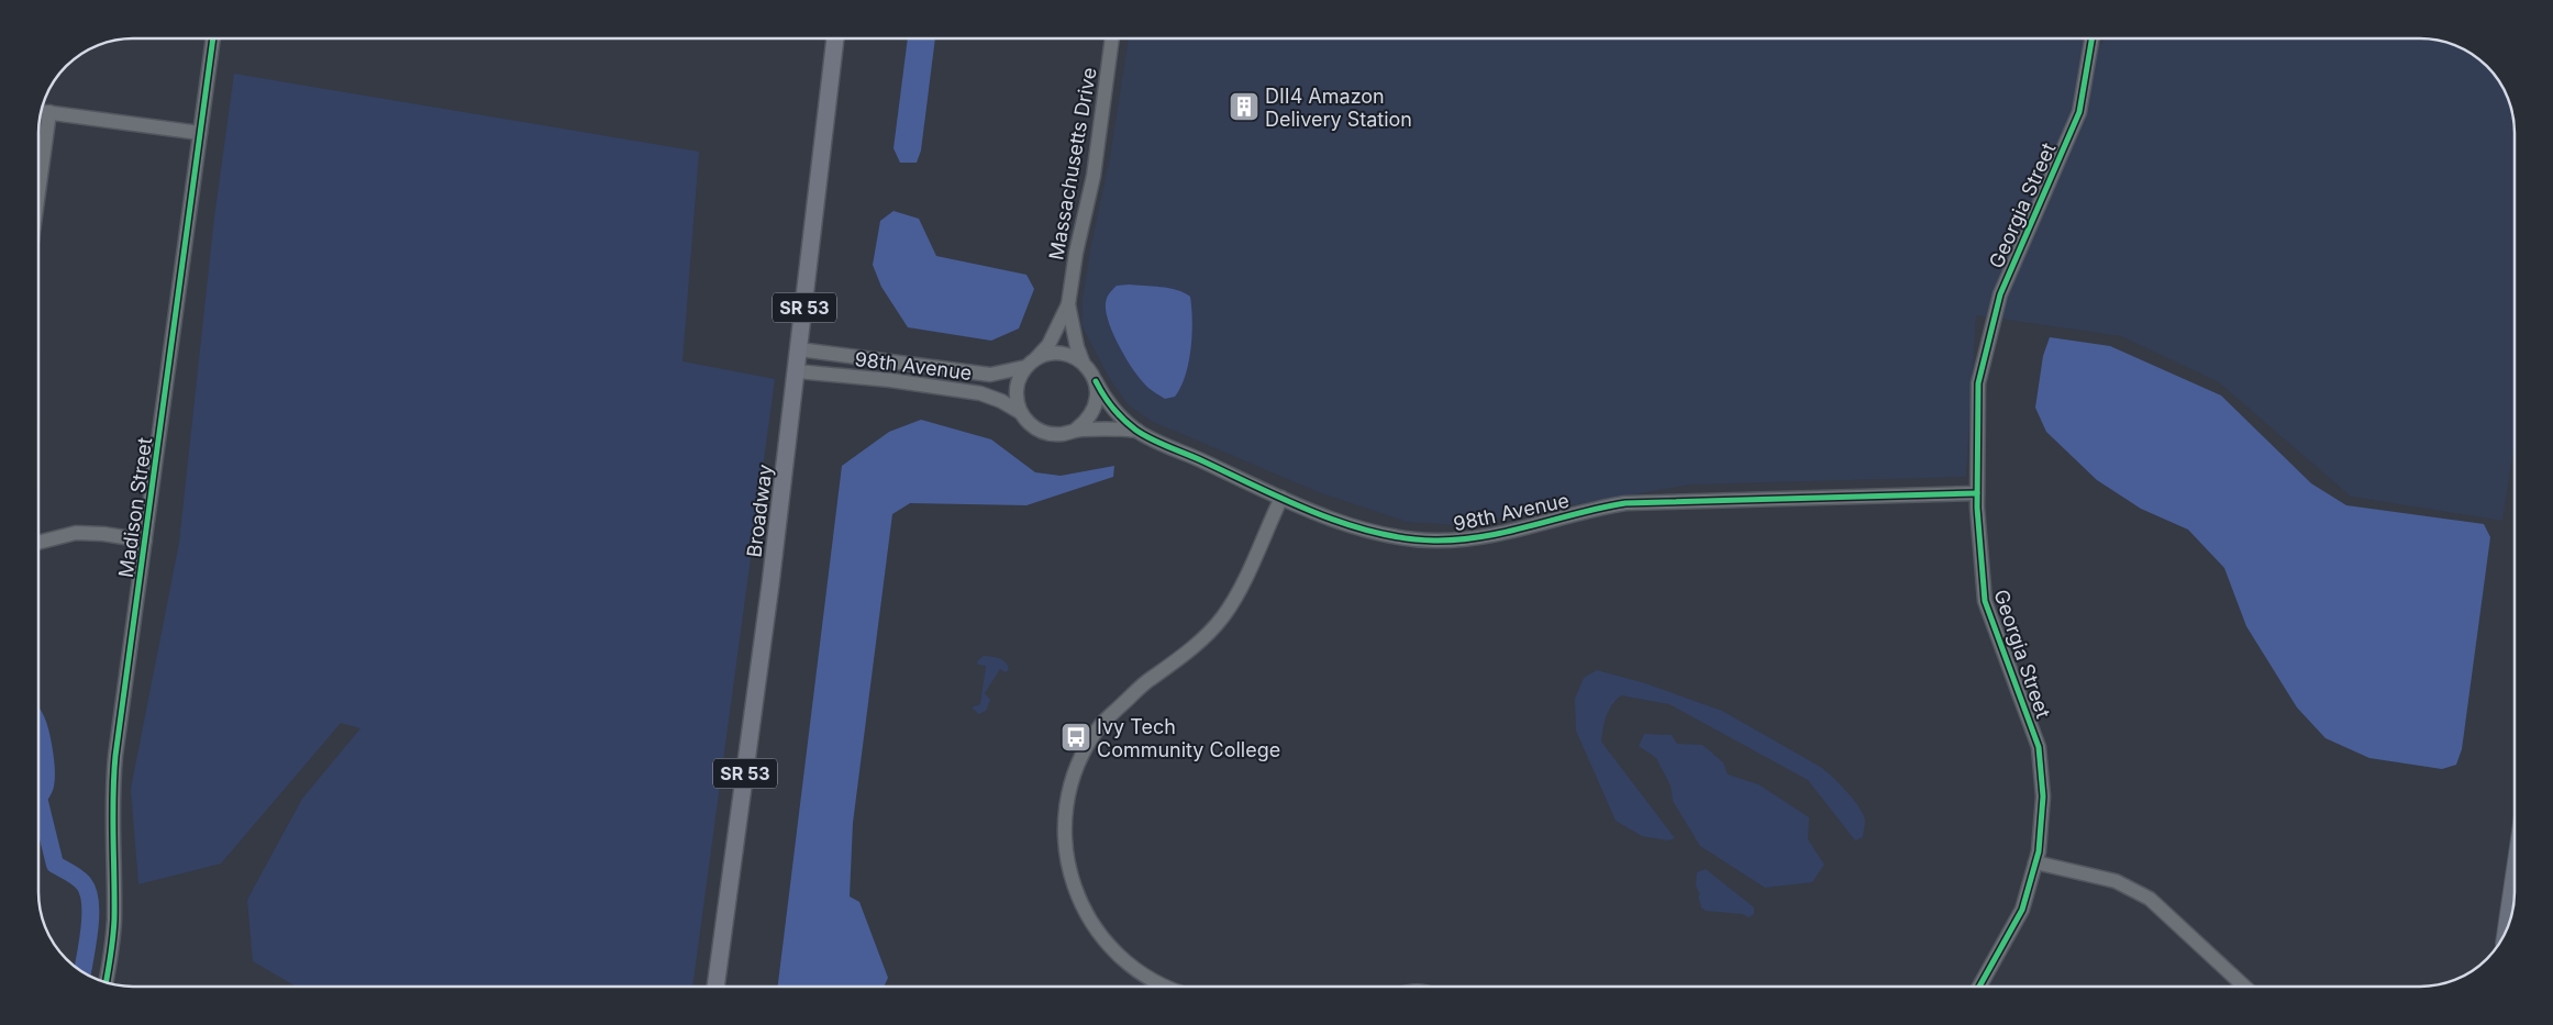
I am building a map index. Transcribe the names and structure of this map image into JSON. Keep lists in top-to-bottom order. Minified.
{"streets":{"main road":["SR 53","Broadway"],"street":["Massachusetts Drive","Georgia Street","98th Avenue","Madison Street"]},"crossings":[["Georgia Street","98th Avenue"],["98th Avenue","Broadway"]],"places":{"building":["DII4 Amazon Delivery Station"],"bus stop":["Ivy Tech Community College"]}}
